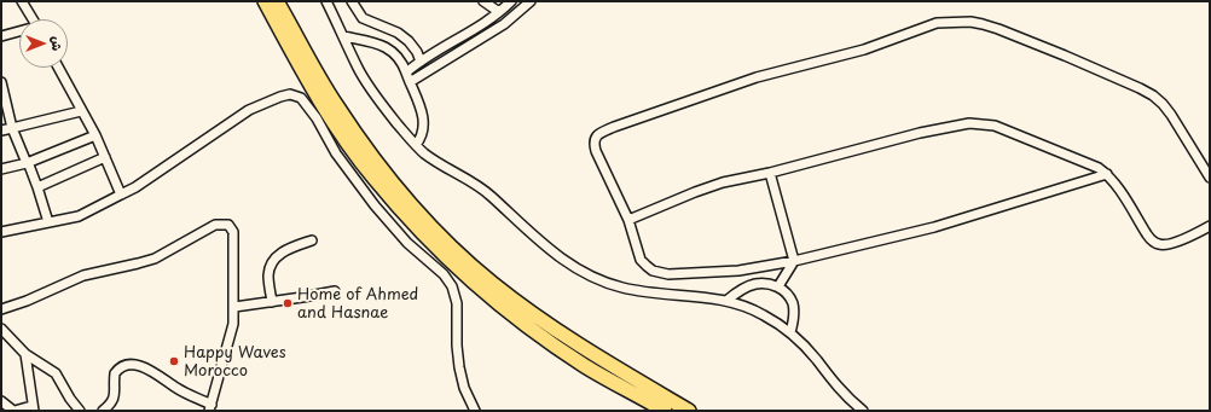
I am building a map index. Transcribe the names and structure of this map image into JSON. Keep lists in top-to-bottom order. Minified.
{"places":["Home of Ahmed and Hasnae","Happy Waves Morocco"],"north":"right"}
